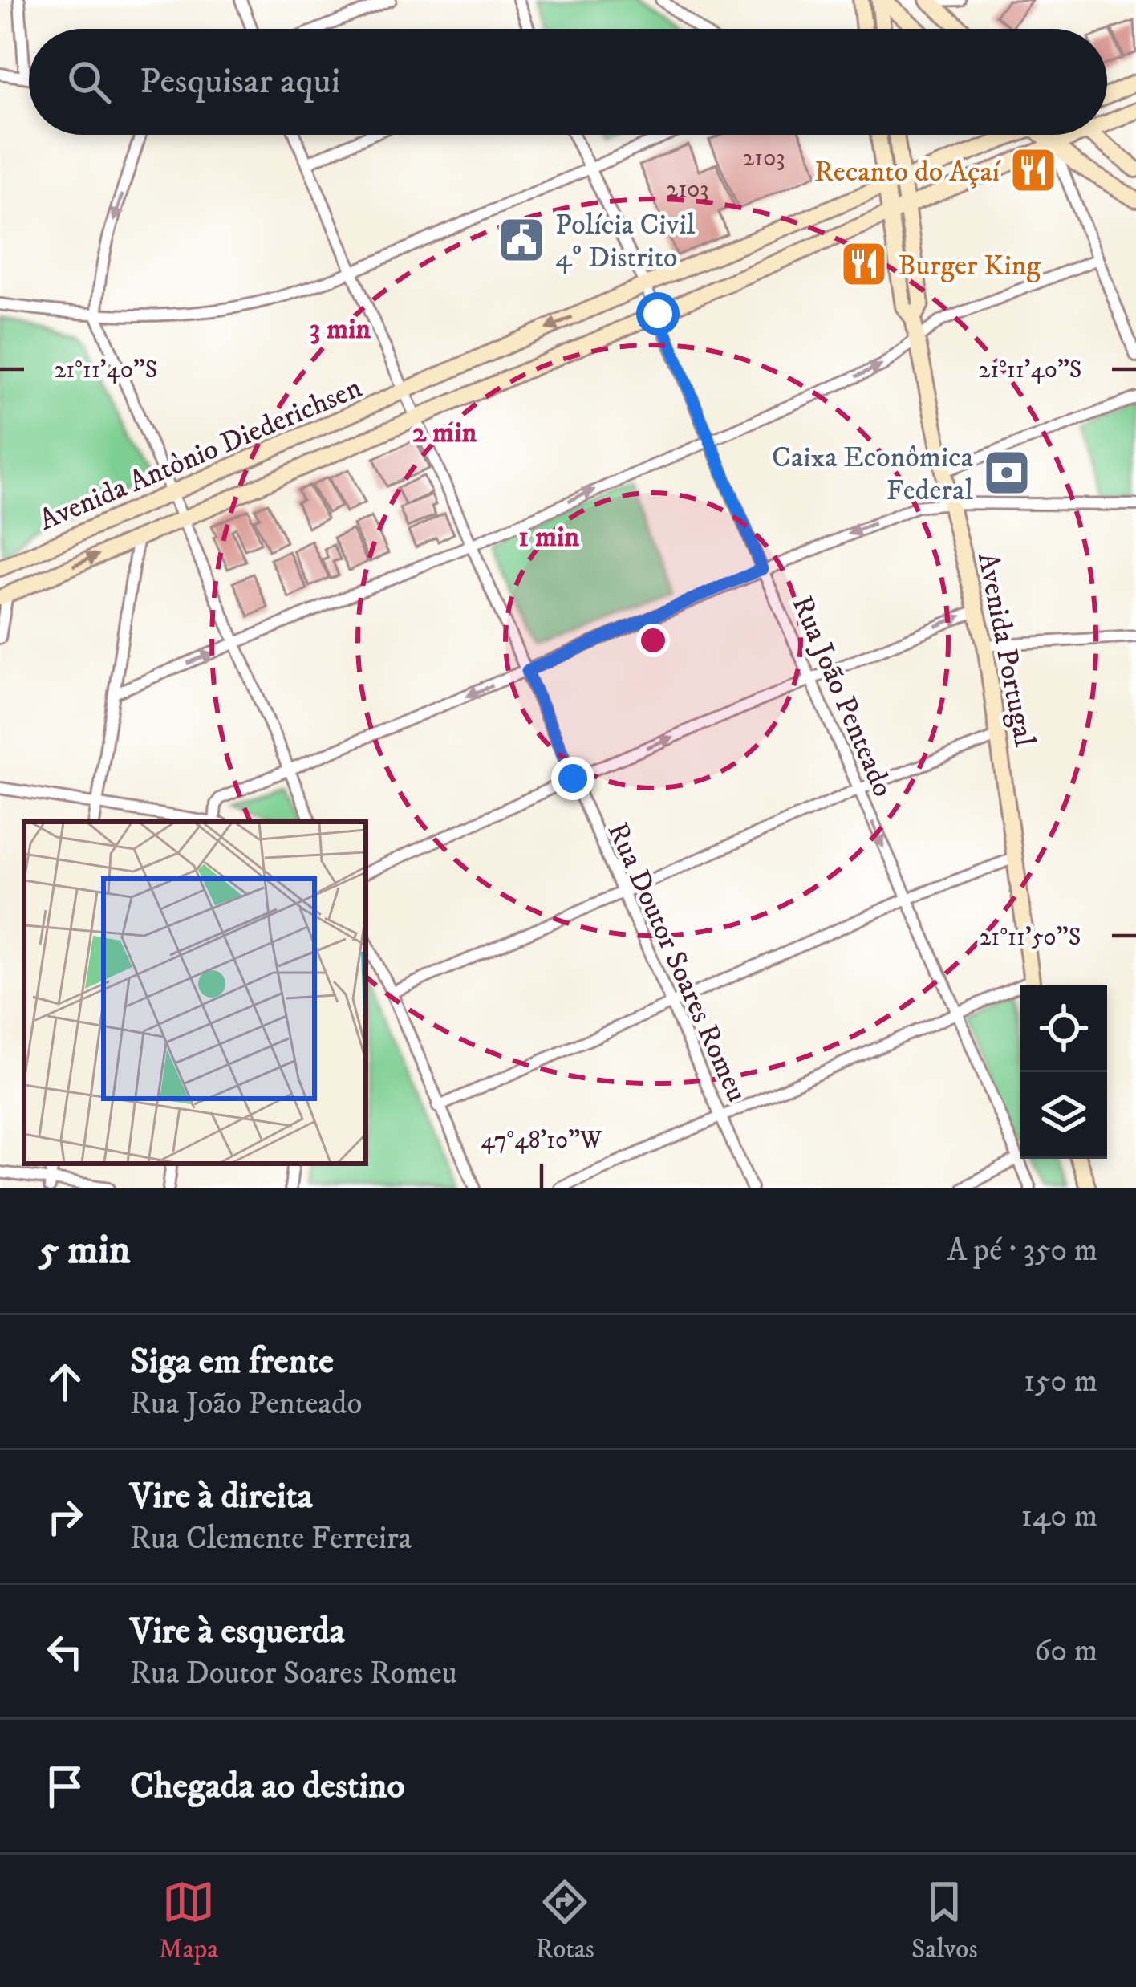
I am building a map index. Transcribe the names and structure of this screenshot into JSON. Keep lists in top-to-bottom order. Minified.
{"streets":{"main road":["Avenida Antônio Diederichsen","Avenida Portugal"],"street":["Rua João Penteado","Rua Doutor Soares Romeu"]},"crossings":[["Avenida Antônio Diederichsen","Avenida Portugal"],["Avenida Antônio Diederichsen","Rua João Penteado"],["Avenida Antônio Diederichsen","Rua Doutor Soares Romeu"]],"places":{"restaurant":["Recanto do Açaí","Burger King"],"public building":["Polícia Civil 4º Distrito"],"bank":["Caixa Econômica Federal"]},"house_numbers":["2103","2103"],"page":{"search":"Pesquisar aqui","heading":["5 min","A pé · 350 m"],"list":[["Siga em frente","Rua João Penteado","150 m"],["Vire à direita","Rua Clemente Ferreira","140 m"],["Vire à esquerda","Rua Doutor Soares Romeu","60 m"],"Chegada ao destino"],"nav":["Mapa","Rotas","Salvos"]},"coordinates":["21°11'40\"S","21°11'50\"S","47°48'10\"W"],"rings":["3 min","2 min","1 min"]}
